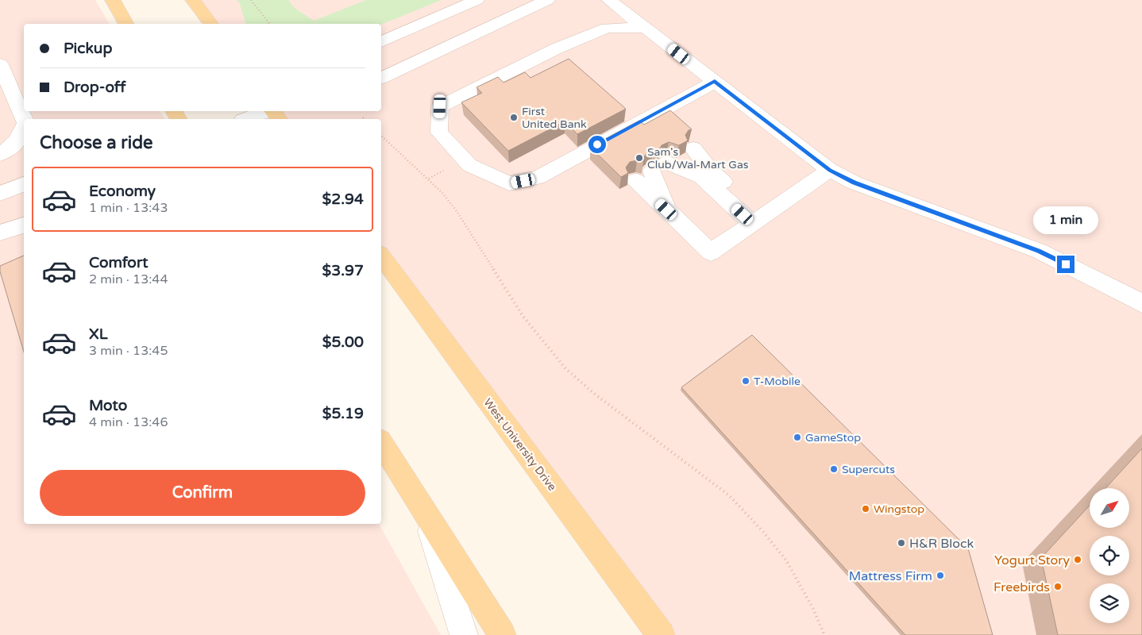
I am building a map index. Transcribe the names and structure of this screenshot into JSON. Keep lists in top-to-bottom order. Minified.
{"streets":{"main road":["West University Drive"]},"places":["First United Bank","Sam's Club/Wal-Mart Gas","T-Mobile","GameStop","Supercuts","Wingstop","H&R Block","Yogurt Story","Mattress Firm","Freebirds"],"north":"top right","page":{"banner":["Pickup","Drop-off"],"heading":"Choose a ride","list":[{"name":"Economy","note":"1 min · 13:43","value":"$2.94"},{"name":"Comfort","note":"2 min · 13:44","value":"$3.97"},{"name":"XL","note":"3 min · 13:45","value":"$5.00"},{"name":"Moto","note":"4 min · 13:46","value":"$5.19"}],"bubble":"1 min","buttons":"Confirm"}}
